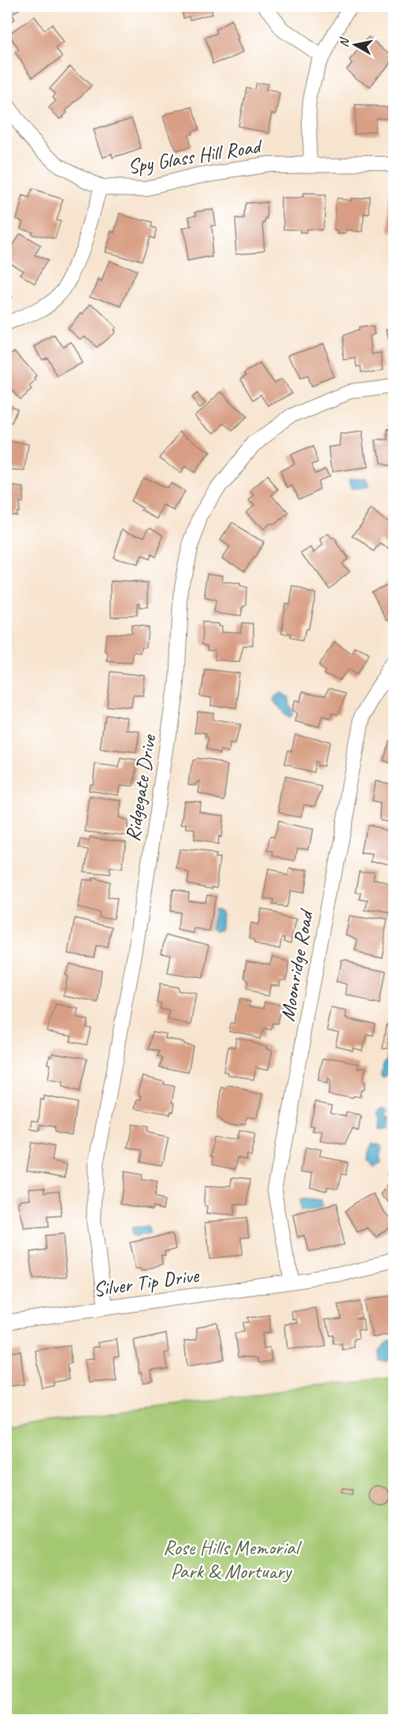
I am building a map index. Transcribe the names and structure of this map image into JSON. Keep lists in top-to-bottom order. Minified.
{"streets":{"street":["Spy Glass Hill Road","Ridgegate Drive","Moonridge Road","Silver Tip Drive"]},"crossings":[["Ridgegate Drive","Silver Tip Drive"],["Moonridge Road","Silver Tip Drive"]],"parks":["Rose Hills Memorial Park & Mortuary"],"north":"left"}
